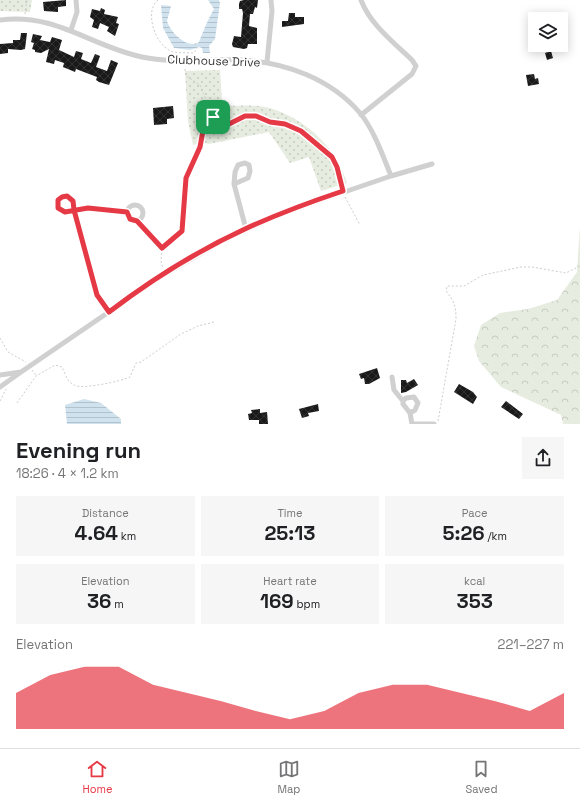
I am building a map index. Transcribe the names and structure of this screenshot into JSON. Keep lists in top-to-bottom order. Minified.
{"streets":{"street":["Clubhouse Drive"]},"page":{"heading":["Evening run","18:26 · 4 × 1.2 km"],"stats":[["Distance","4.64 km"],["Time","25:13"],["Pace","5:26 /km"],["Elevation","36 m"],["Heart rate","169 bpm"],["kcal","353"]],"chart":["Elevation","221–227 m"],"tabs":["Home","Map","Saved"]}}
